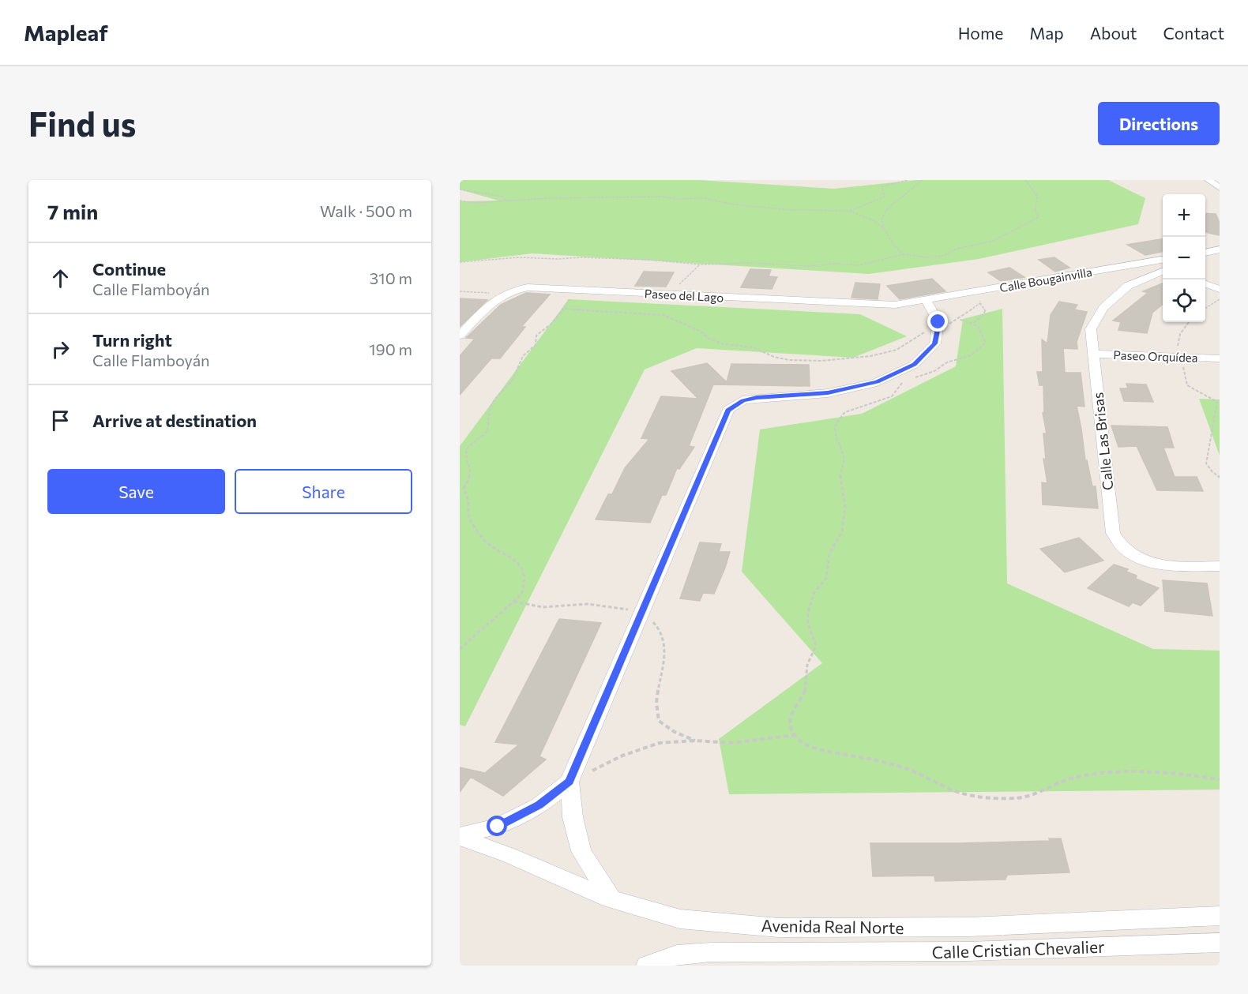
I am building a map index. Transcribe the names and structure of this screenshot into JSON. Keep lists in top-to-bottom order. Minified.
{"streets":{"street":["Calle Bougainvilla","Paseo del Lago","Paseo Orquídea","Calle Las Brisas","Avenida Real Norte","Calle Cristian Chevalier"]},"crossings":[["Calle Bougainvilla","Paseo del Lago"],["Paseo Orquídea","Calle Las Brisas"]],"page":{"header":"Mapleaf","nav":["Home","Map","About","Contact"],"buttons":["Directions",["Save","Share"]],"title":"Find us","heading":["7 min","Walk · 500 m"],"map_buttons":["+","−"],"list":[["Continue","Calle Flamboyán","310 m"],["Turn right","Calle Flamboyán","190 m"],"Arrive at destination"]}}
